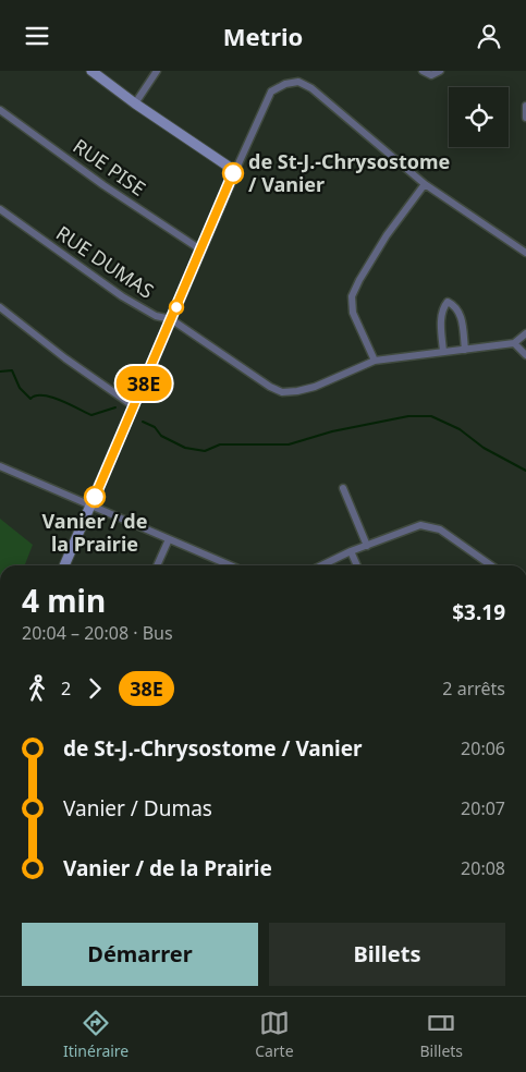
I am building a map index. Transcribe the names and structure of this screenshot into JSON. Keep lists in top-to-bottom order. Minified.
{"streets":{"street":["RUE PISE","RUE DUMAS"]},"places":["de St-J.-Chrysostome / Vanier","Vanier / de la Prairie"],"lines":["bus line 38E"],"page":{"header":"Metrio","on_map":"38E","heading":["4 min","20:04 – 20:08 · Bus","$3.19"],"legs":["2","38E","2 arrêts"],"list":[{"name":"de St-J.-Chrysostome / Vanier","value":"20:06"},{"name":"Vanier / Dumas","value":"20:07"},{"name":"Vanier / de la Prairie","value":"20:08"}],"buttons":["Démarrer","Billets"],"tabs":["Itinéraire","Carte","Billets"]}}
